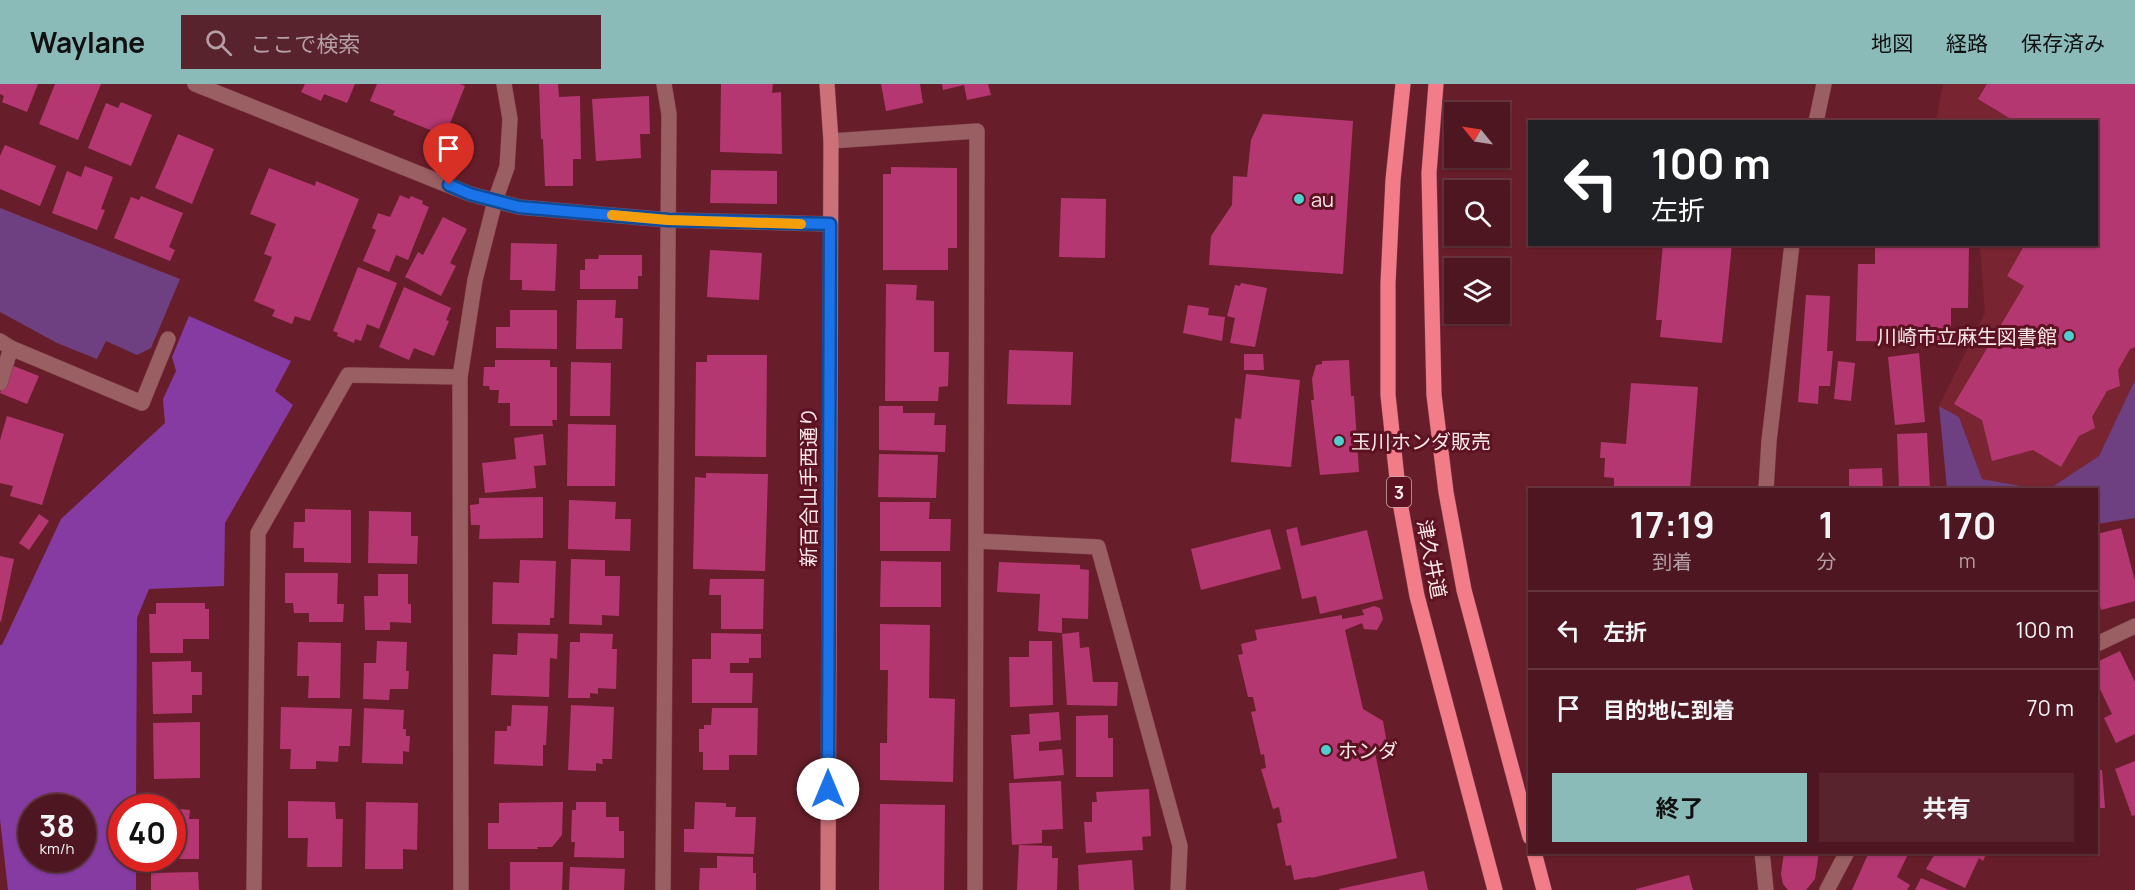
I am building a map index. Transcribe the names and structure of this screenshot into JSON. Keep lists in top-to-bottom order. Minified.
{"streets":{"main road":["3","津久井道"],"street":["新百合山手西通り"]},"places":["au","川崎市立麻生図書館","玉川ホンダ販売","ホンダ"],"north":"top left","page":{"header":"Waylane","search":"ここで検索","nav":["地図","経路","保存済み"],"turn":["100 m","左折"],"eta":["17:19","到着","1","分","170","m"],"list":[{"name":"左折","value":"100 m"},{"name":"目的地に到着","value":"70 m"}],"buttons":["終了","共有"],"speed":"38 km/h","limit":"40"}}
